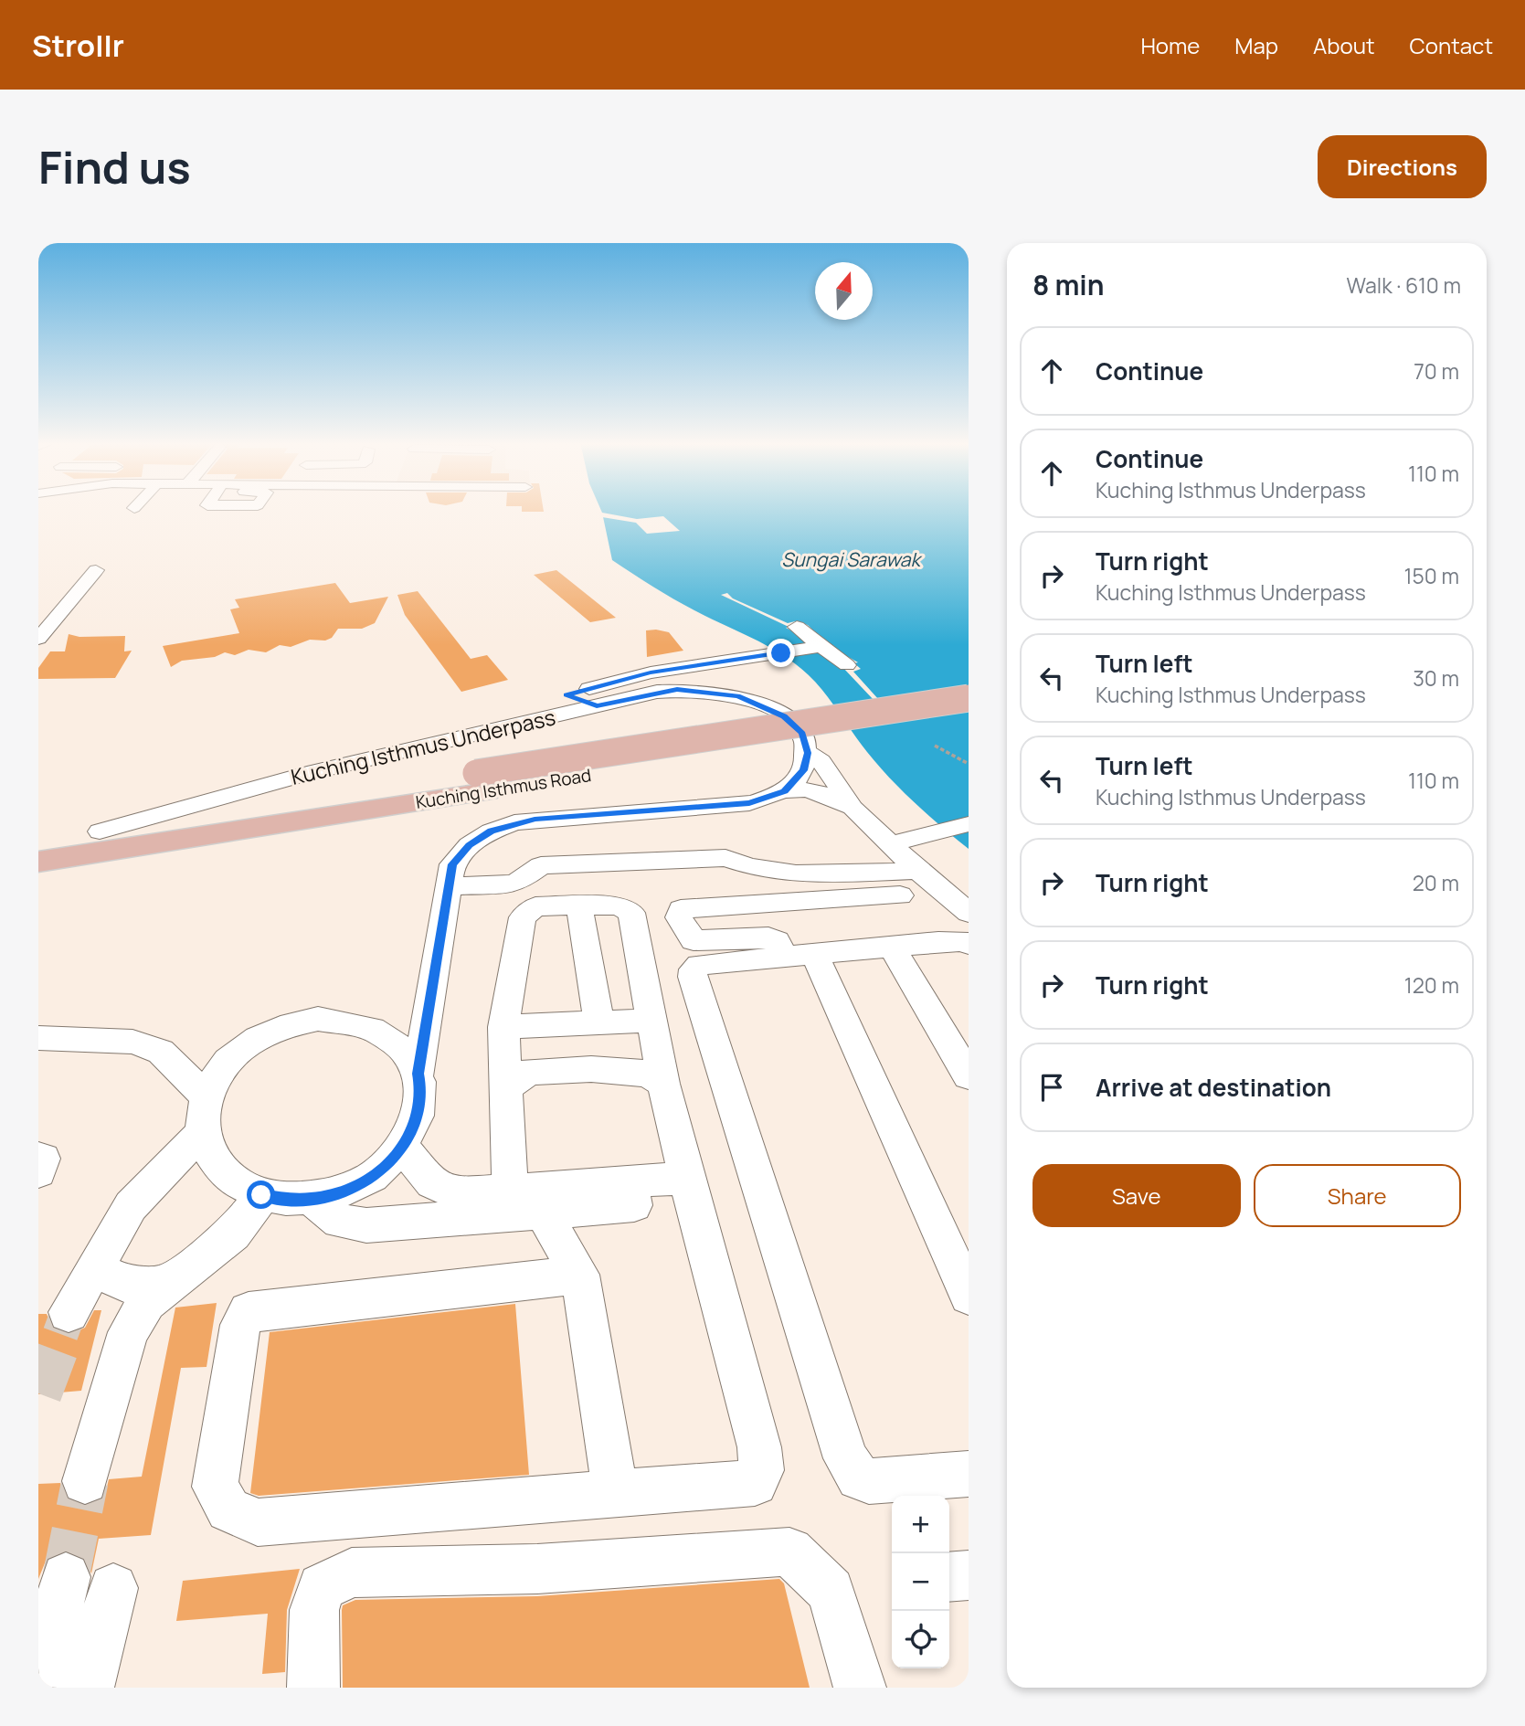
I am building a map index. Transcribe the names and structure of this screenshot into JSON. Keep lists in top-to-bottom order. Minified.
{"streets":{"main road":["Kuching Isthmus Road"],"street":["Kuching Isthmus Underpass"]},"crossings":[["Kuching Isthmus Underpass","Kuching Isthmus Road"]],"water":["Sungai Sarawak"],"north":"top","page":{"header":"Strollr","nav":["Home","Map","About","Contact"],"buttons":["Directions",["Save","Share"]],"title":"Find us","heading":["8 min","Walk · 610 m"],"list":[["Continue","70 m"],["Continue","Kuching Isthmus Underpass","110 m"],["Turn right","Kuching Isthmus Underpass","150 m"],["Turn left","Kuching Isthmus Underpass","30 m"],["Turn left","Kuching Isthmus Underpass","110 m"],["Turn right","20 m"],["Turn right","120 m"],"Arrive at destination"],"map_buttons":["+","−"]}}
